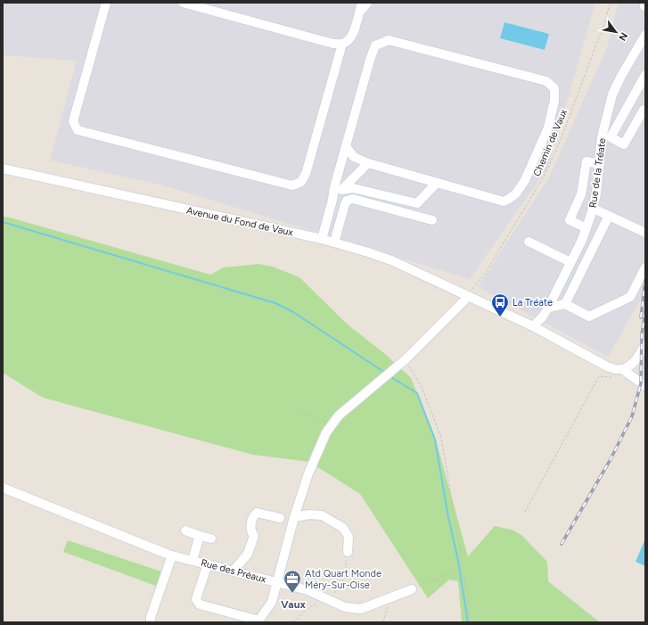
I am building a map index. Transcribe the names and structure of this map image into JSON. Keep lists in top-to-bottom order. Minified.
{"streets":{"street":["Rue de la Tréate","Avenue du Fond de Vaux","Rue des Préaux"],"path":["Chemin de Vaux"]},"crossings":[["Chemin de Vaux","Avenue du Fond de Vaux"],["Rue de la Tréate","Avenue du Fond de Vaux"]],"districts":["Vaux"],"places":{"bus stop":["La Tréate"],"office":["Atd Quart Monde Méry-Sur-Oise"]},"north":"bottom right"}
